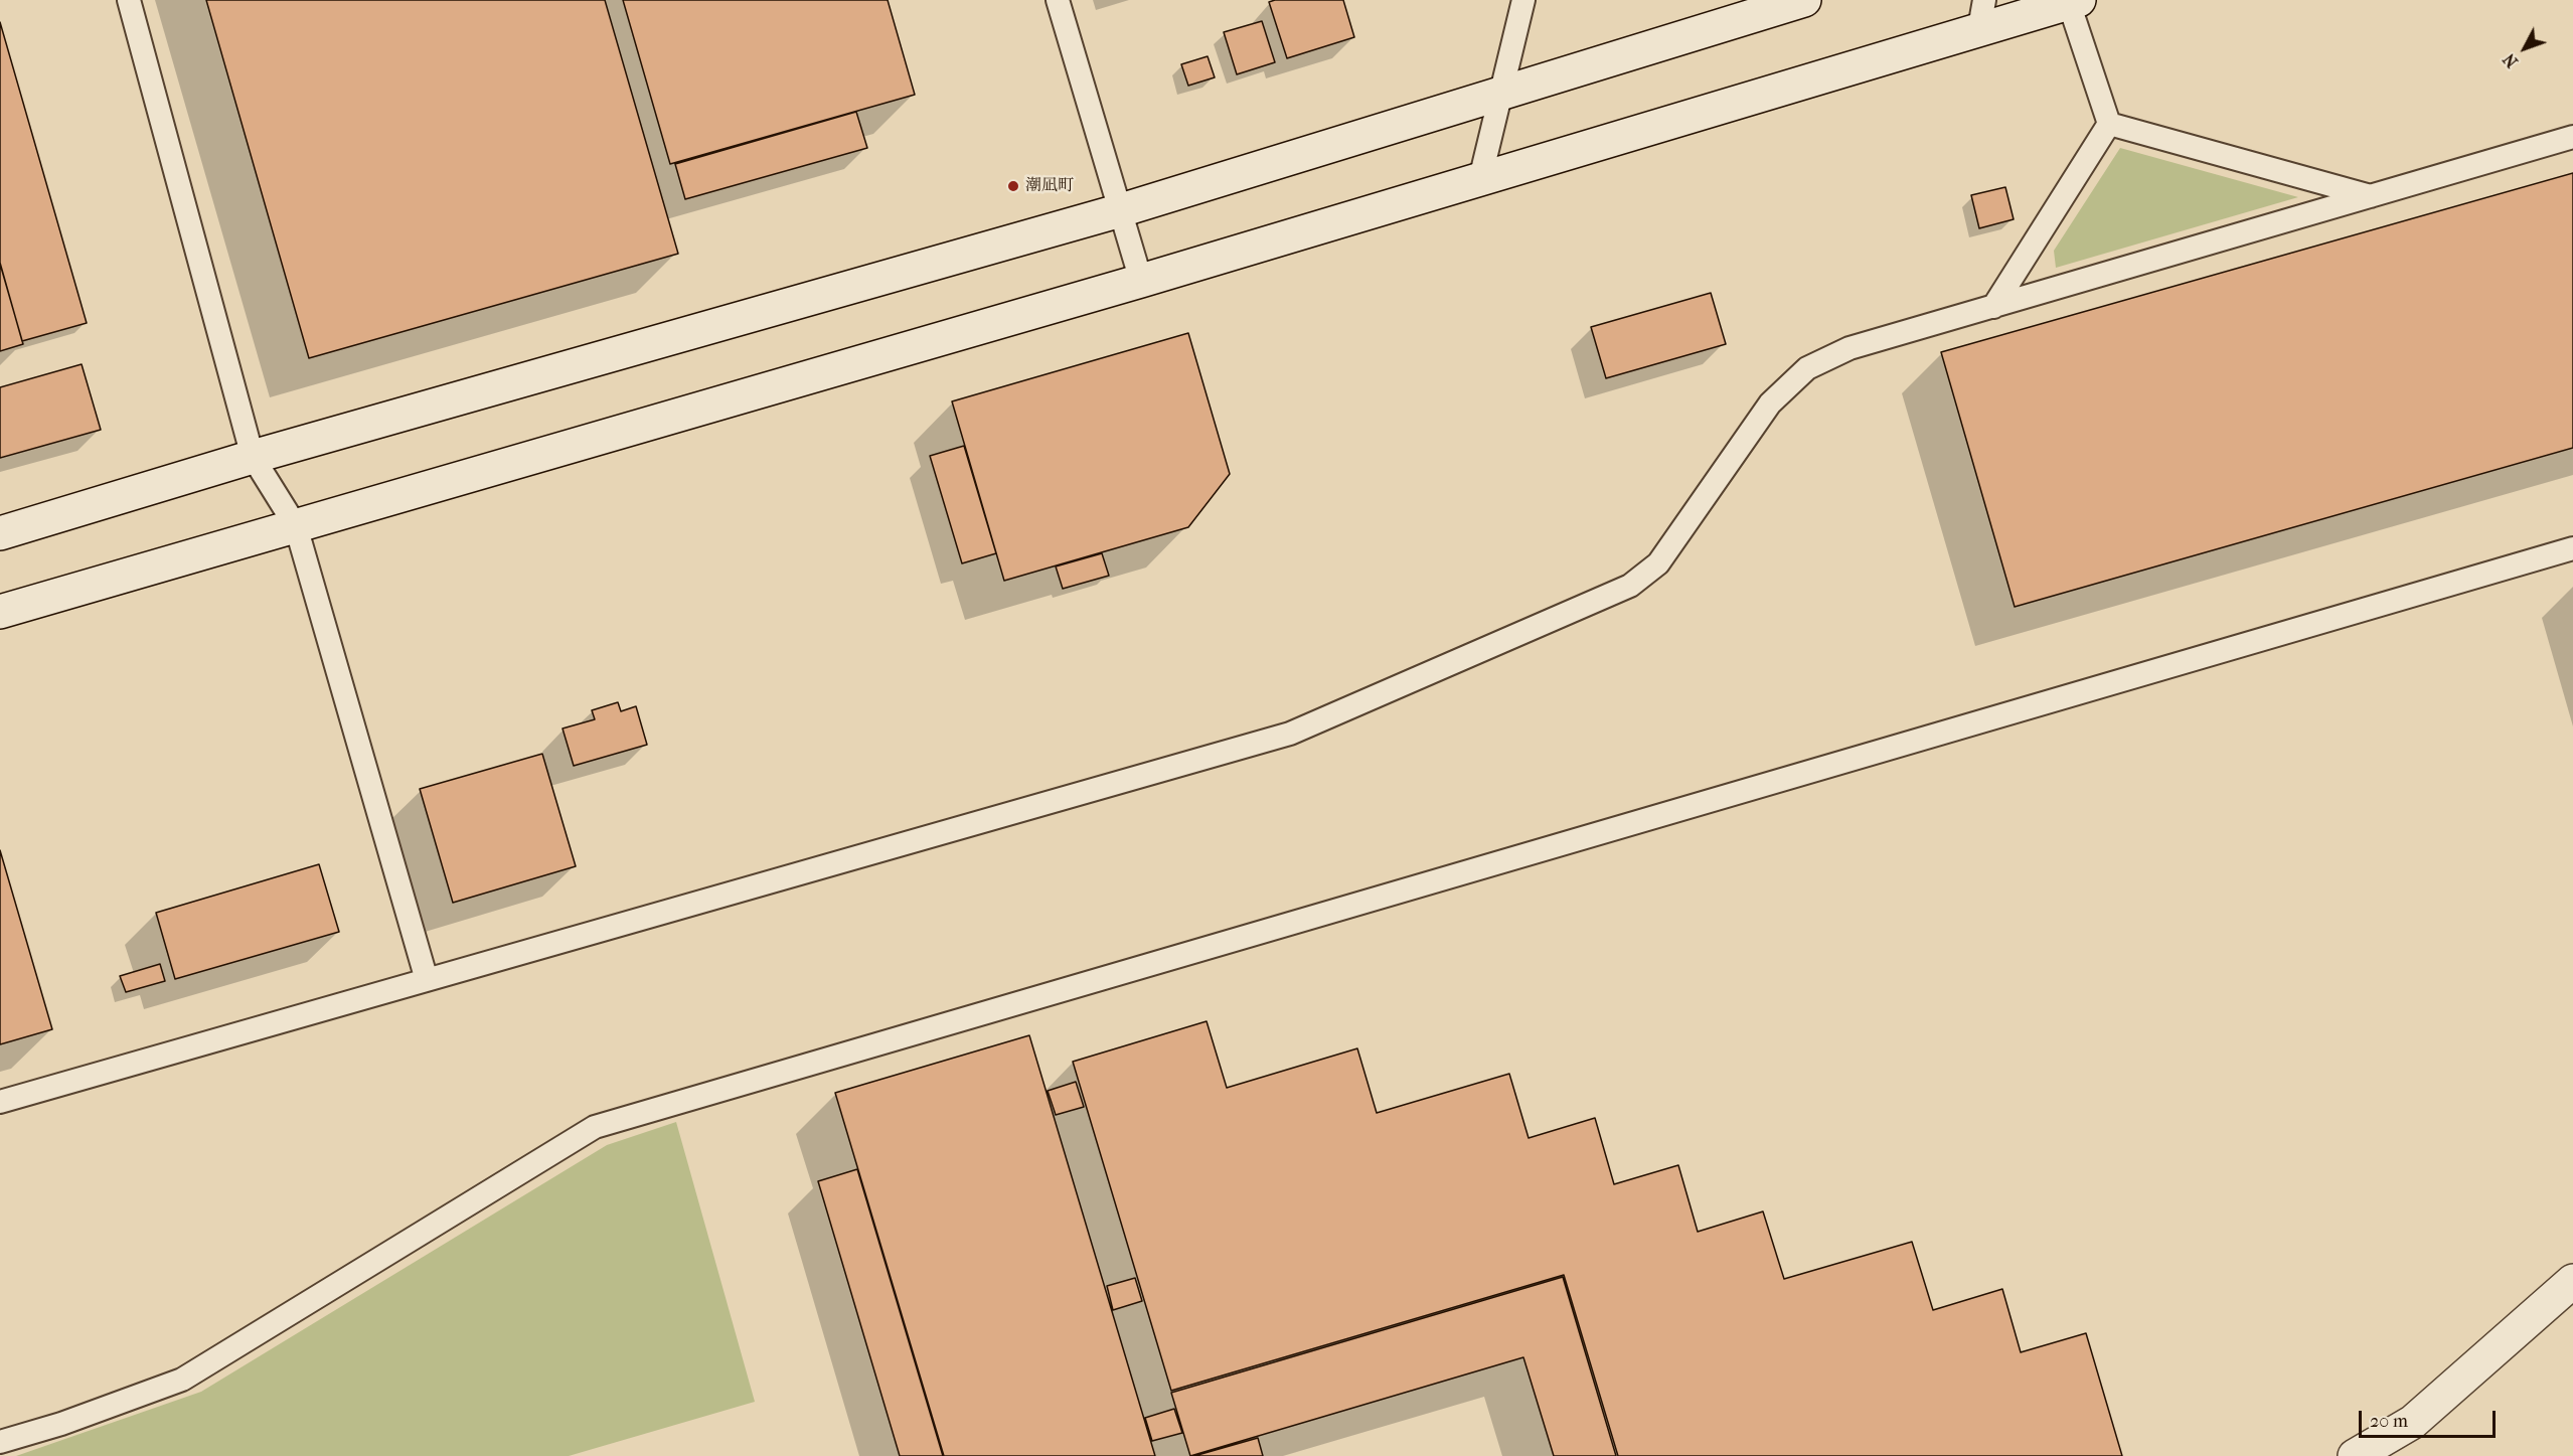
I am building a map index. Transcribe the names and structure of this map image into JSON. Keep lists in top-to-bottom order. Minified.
{"places":["潮凪町"],"scale_bar":"20 m","north":"bottom left"}
